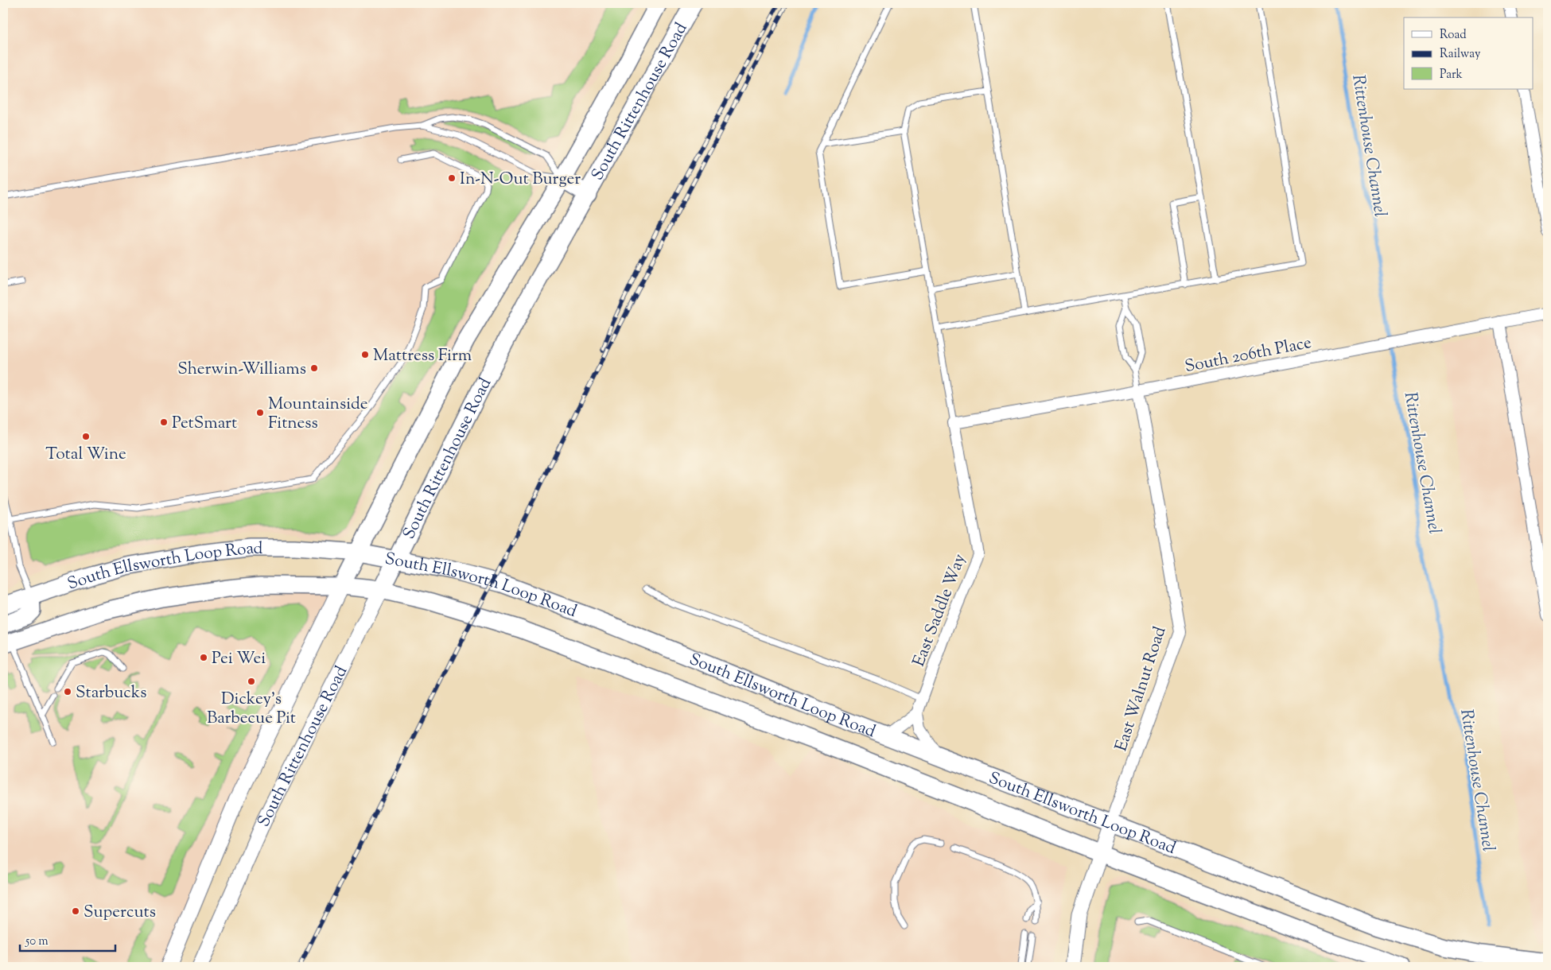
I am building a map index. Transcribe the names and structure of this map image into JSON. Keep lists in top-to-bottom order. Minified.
{"streets":{"main road":["South Rittenhouse Road","South Ellsworth Loop Road","East Walnut Road"],"street":["South 206th Place","East Saddle Way"]},"crossings":[["South Rittenhouse Road","South Ellsworth Loop Road"],["South 206th Place","East Saddle Way"],["South 206th Place","East Walnut Road"],["South Ellsworth Loop Road","East Walnut Road"]],"water":["Rittenhouse Channel"],"places":["In-N-Out Burger","Mattress Firm","Sherwin-Williams","Mountainside Fitness","PetSmart","Total Wine","Pei Wei","Dickey's Barbecue Pit","Starbucks","Supercuts"],"legend":["Road","Railway","Park"],"scale_bar":"50 m"}
